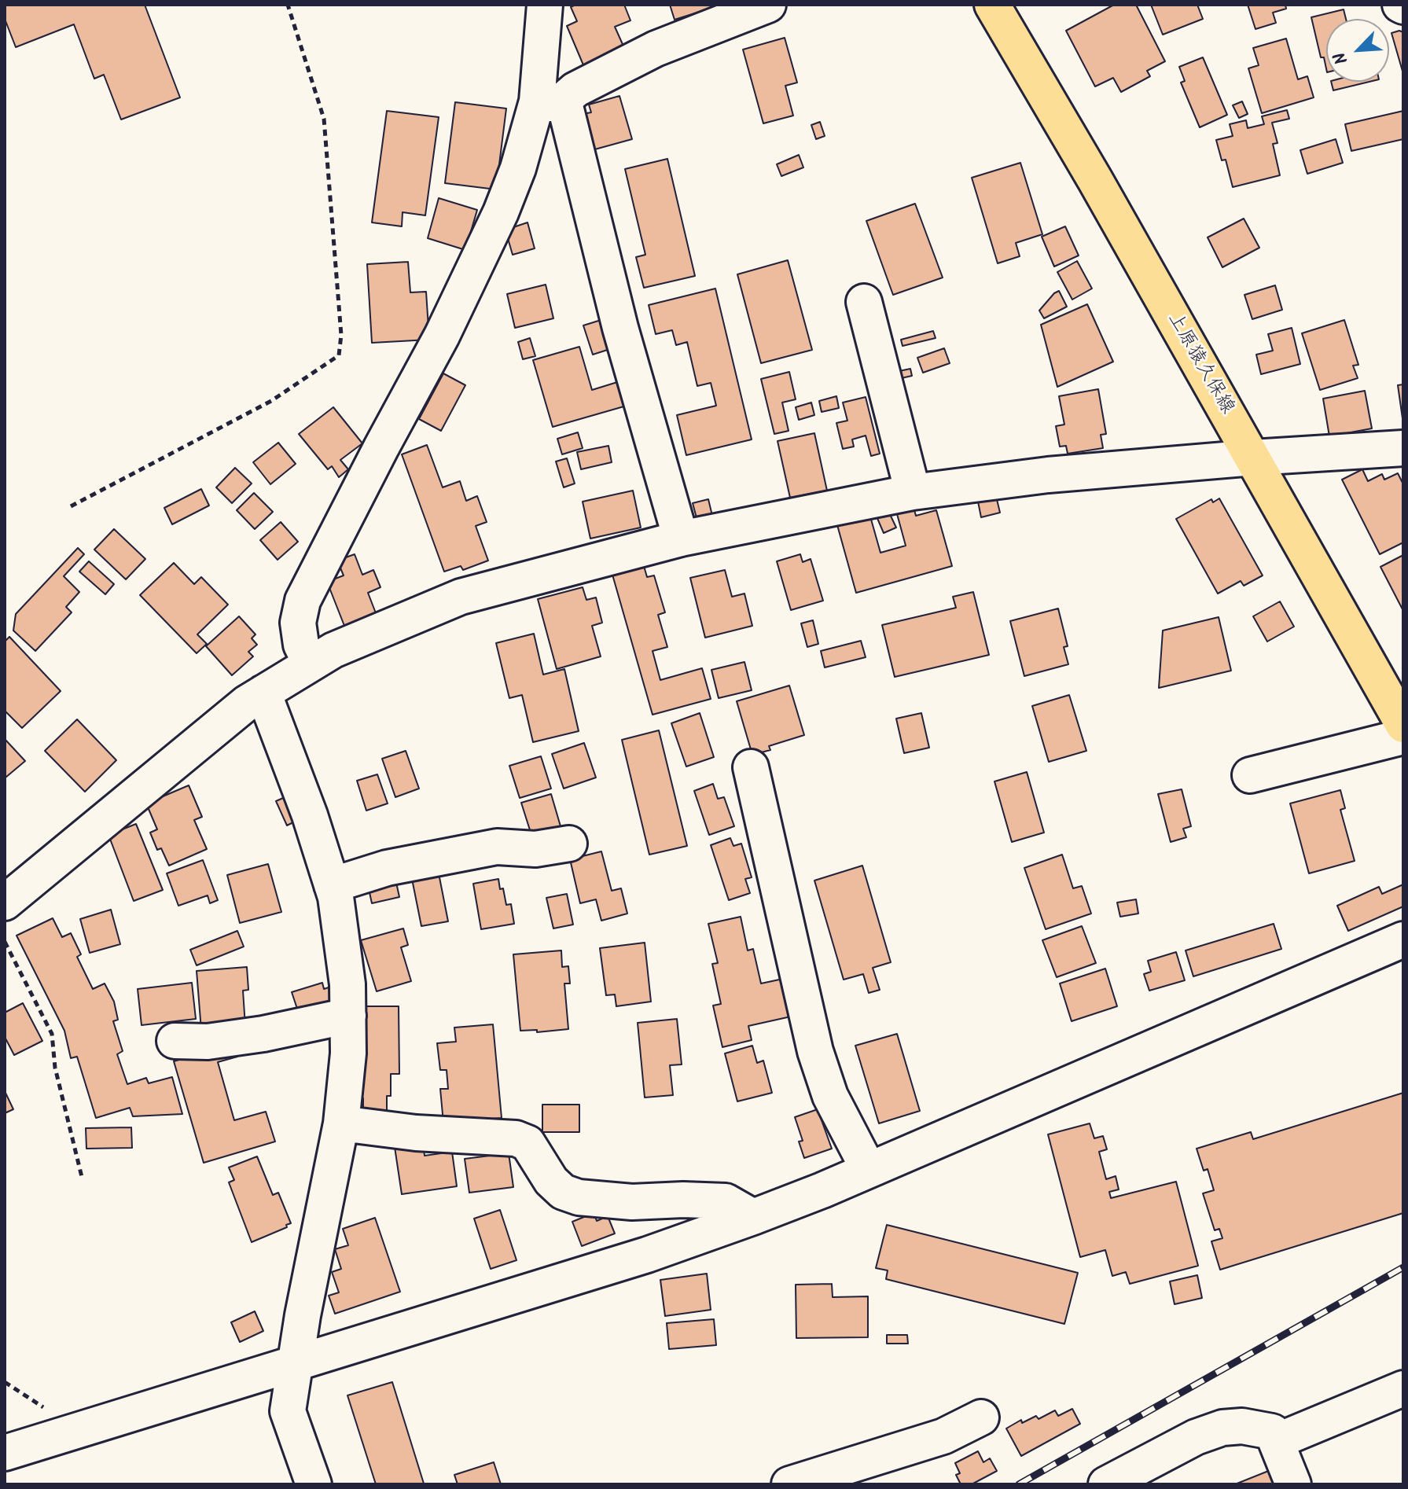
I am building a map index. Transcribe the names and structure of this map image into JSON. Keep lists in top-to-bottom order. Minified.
{"streets":{"main road":["上原猿久保線"]},"north":"bottom left"}
